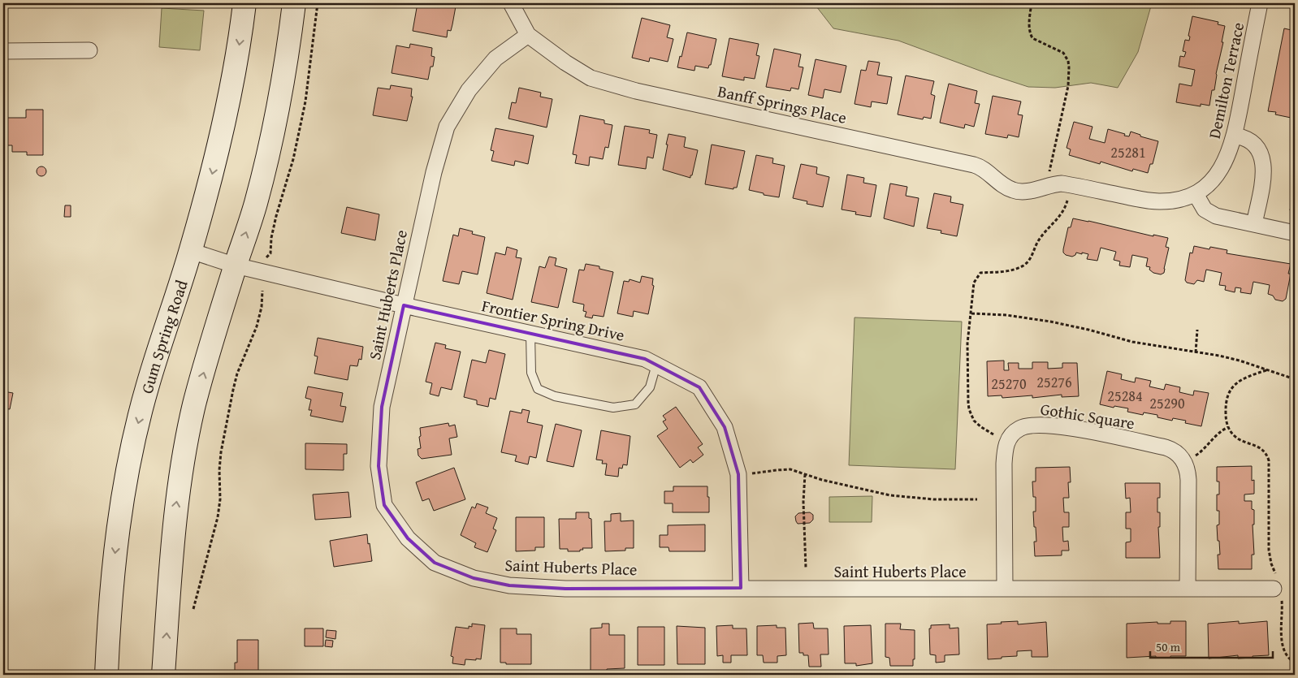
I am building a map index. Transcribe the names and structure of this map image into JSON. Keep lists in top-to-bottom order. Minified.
{"streets":{"main road":["Gum Spring Road"],"street":["Demilton Terrace","Banff Springs Place","Saint Huberts Place","Frontier Spring Drive","Gothic Square"]},"crossings":[["Demilton Terrace","Banff Springs Place"],["Banff Springs Place","Saint Huberts Place"],["Saint Huberts Place","Frontier Spring Drive"],["Saint Huberts Place","Gothic Square"],["Frontier Spring Drive","Gum Spring Road"]],"house_numbers":["25281","25276","25270","25284","25290"],"scale_bar":"50 m"}
